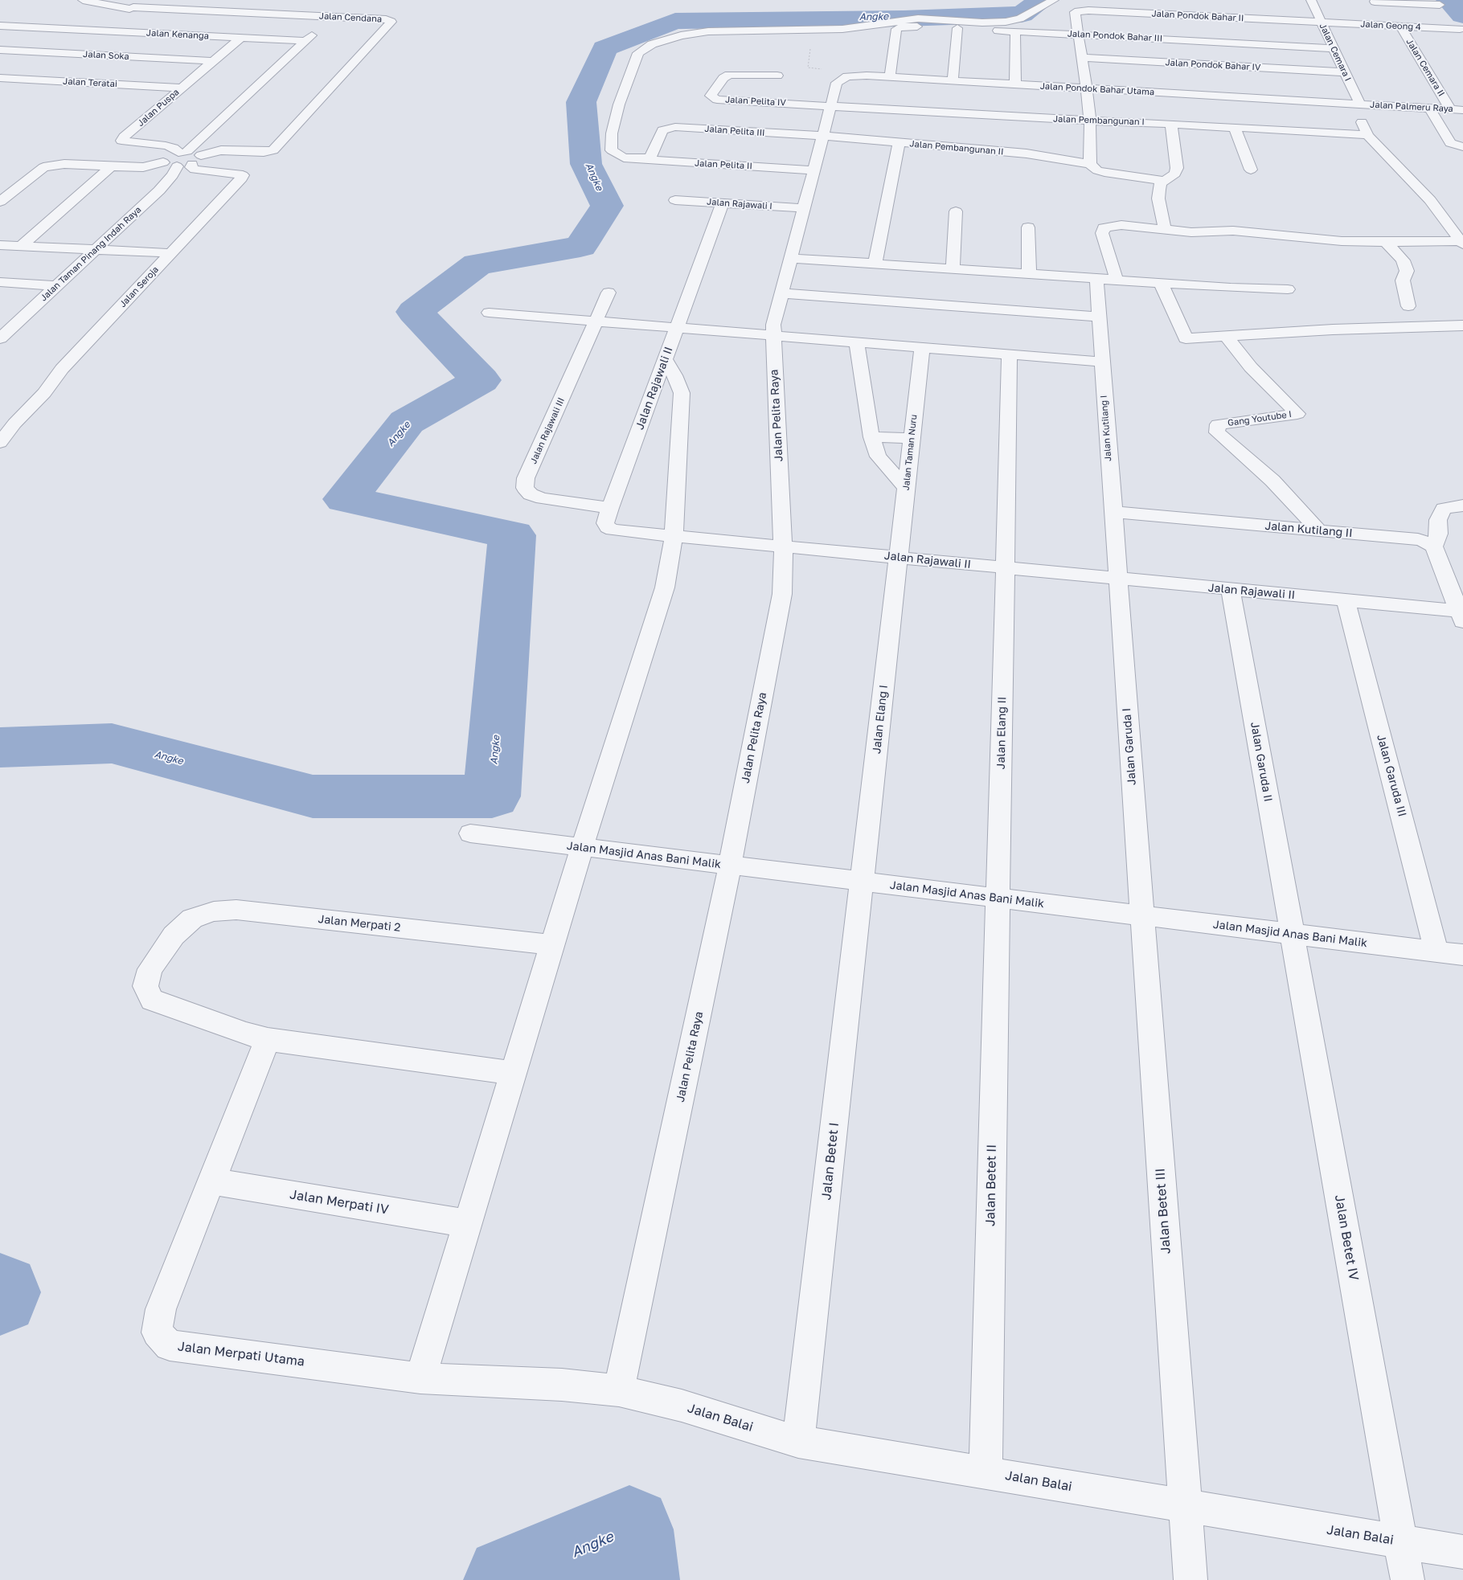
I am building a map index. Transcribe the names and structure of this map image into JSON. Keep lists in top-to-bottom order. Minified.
{"streets":{"street":["Jalan Pondok Bahar II","Jalan Cendana","Jalan Geong 4","Jalan Kenanga","Jalan Pondok Bahar III","Jalan Cemara I","Jalan Soka","Jalan Pondok Bahar IV","Jalan Cemara II","Jalan Teratai","Jalan Pondok Bahar Utama","Jalan Pelita IV","Jalan Palmeru Raya","Jalan Puspa","Jalan Pembangunan I","Jalan Pelita III","Jalan Pembangunan II","Jalan Pelita II","Jalan Rajawali I","Jalan Taman Pinang Indah Raya","Jalan Seroja","Jalan Rajawali II","Jalan Pelita Raya","Gang Youtube I","Jalan Kutilang I","Jalan Rajawali III","Jalan Taman Nuru","Jalan Kutilang II","Jalan Elang I","Jalan Elang II","Jalan Garuda I","Jalan Garuda II","Jalan Garuda III","Jalan Masjid Anas Bani Malik","Jalan Merpati 2","Jalan Betet I","Jalan Betet II","Jalan Merpati IV","Jalan Betet III","Jalan Betet IV","Jalan Merpati Utama","Jalan Balai"]},"crossings":[["Jalan Pondok Bahar II","Jalan Geong 4"],["Jalan Pondok Bahar II","Jalan Pondok Bahar III"],["Jalan Pondok Bahar II","Jalan Cemara I"],["Jalan Cendana","Jalan Puspa"],["Jalan Cendana","Jalan Seroja"],["Jalan Geong 4","Jalan Cemara I"],["Jalan Geong 4","Jalan Cemara II"],["Jalan Kenanga","Jalan Puspa"],["Jalan Pondok Bahar III","Jalan Cemara I"],["Jalan Pondok Bahar III","Jalan Pondok Bahar Utama"],["Jalan Cemara I","Jalan Pondok Bahar IV"],["Jalan Cemara I","Jalan Pondok Bahar Utama"],["Jalan Cemara I","Jalan Palmeru Raya"],["Jalan Cemara I","Jalan Pembangunan I"],["Jalan Soka","Jalan Puspa"],["Jalan Cemara II","Jalan Palmeru Raya"],["Jalan Teratai","Jalan Puspa"],["Jalan Pondok Bahar Utama","Jalan Palmeru Raya"],["Jalan Pondok Bahar Utama","Jalan Pelita Raya"],["Jalan Pelita IV","Jalan Pembangunan I"],["Jalan Pelita IV","Jalan Pelita Raya"],["Jalan Puspa","Jalan Seroja"],["Jalan Pembangunan I","Jalan Pelita Raya"],["Jalan Pelita III","Jalan Pembangunan II"],["Jalan Pelita III","Jalan Pelita II"],["Jalan Pelita III","Jalan Pelita Raya"],["Jalan Pembangunan II","Jalan Pelita Raya"],["Jalan Pelita II","Jalan Pelita Raya"],["Jalan Rajawali I","Jalan Rajawali II"],["Jalan Rajawali I","Jalan Pelita Raya"],["Jalan Rajawali II","Jalan Pelita Raya"],["Jalan Rajawali II","Jalan Kutilang I"],["Jalan Rajawali II","Jalan Rajawali III"],["Jalan Rajawali II","Jalan Taman Nuru"],["Jalan Rajawali II","Jalan Elang I"],["Jalan Rajawali II","Jalan Elang II"],["Jalan Rajawali II","Jalan Garuda I"],["Jalan Rajawali II","Jalan Garuda II"],["Jalan Rajawali II","Jalan Garuda III"],["Jalan Pelita Raya","Jalan Masjid Anas Bani Malik"],["Jalan Pelita Raya","Jalan Merpati Utama"],["Jalan Pelita Raya","Jalan Balai"],["Gang Youtube I","Jalan Kutilang II"],["Jalan Kutilang I","Jalan Kutilang II"],["Jalan Kutilang I","Jalan Garuda I"],["Jalan Taman Nuru","Jalan Elang I"],["Jalan Elang I","Jalan Masjid Anas Bani Malik"],["Jalan Elang I","Jalan Betet I"],["Jalan Elang II","Jalan Masjid Anas Bani Malik"],["Jalan Elang II","Jalan Betet II"],["Jalan Garuda I","Jalan Masjid Anas Bani Malik"],["Jalan Garuda I","Jalan Betet III"],["Jalan Garuda II","Jalan Masjid Anas Bani Malik"],["Jalan Garuda II","Jalan Betet IV"],["Jalan Garuda III","Jalan Masjid Anas Bani Malik"],["Jalan Masjid Anas Bani Malik","Jalan Betet I"],["Jalan Masjid Anas Bani Malik","Jalan Betet II"],["Jalan Masjid Anas Bani Malik","Jalan Betet III"],["Jalan Masjid Anas Bani Malik","Jalan Betet IV"],["Jalan Merpati 2","Jalan Merpati Utama"],["Jalan Betet I","Jalan Balai"],["Jalan Betet II","Jalan Balai"],["Jalan Merpati IV","Jalan Merpati Utama"],["Jalan Betet III","Jalan Balai"],["Jalan Betet IV","Jalan Balai"],["Jalan Merpati Utama","Jalan Balai"]],"water":["Angke"]}
